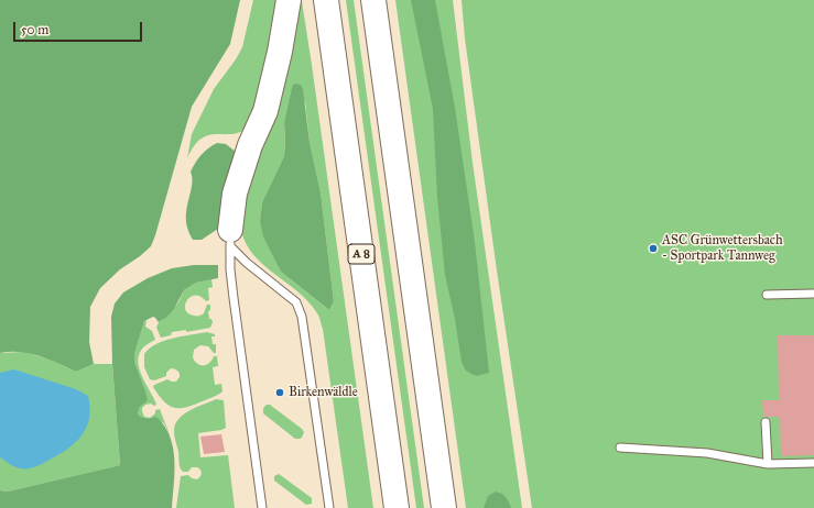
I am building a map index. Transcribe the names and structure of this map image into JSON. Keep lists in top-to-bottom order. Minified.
{"streets":{"highway":["A 8"]},"places":["ASC Grünwettersbach - Sportpark Tannweg","Birkenwäldle"],"scale_bar":"50 m"}
